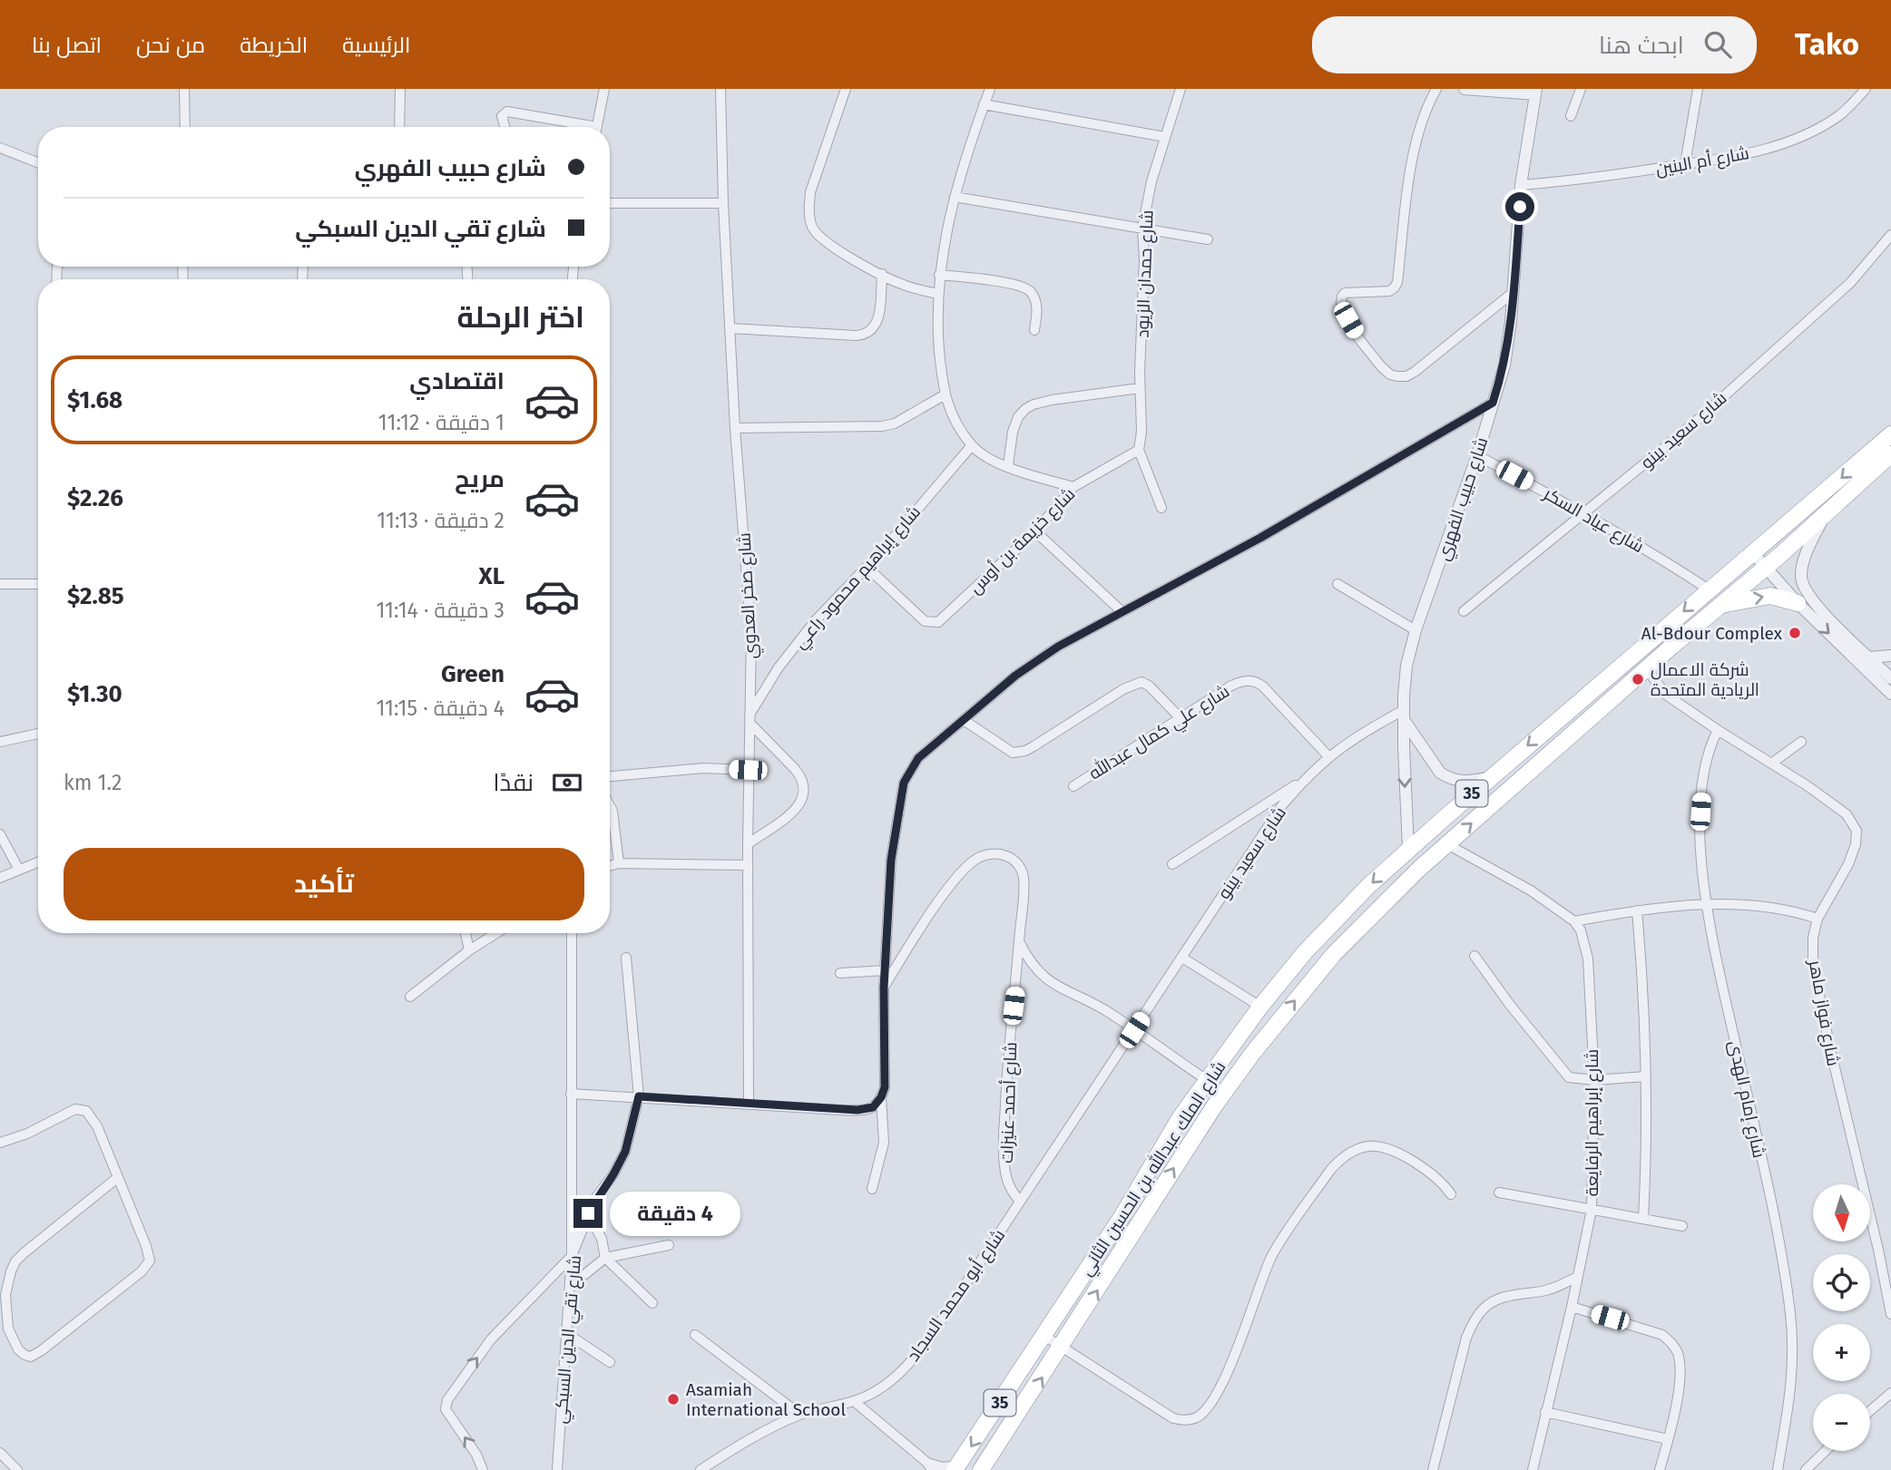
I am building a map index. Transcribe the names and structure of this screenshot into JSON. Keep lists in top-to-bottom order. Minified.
{"streets":{"highway":["35","شارع الملك عبدالله بن الحسين الثاني"],"street":["شارع أم البنين","شارع حمدان الزيود","شارع سعيد بينو","شارع حبيب الفهري","شارع عياد السكر","شارع خزيمة بن أوس","شارع إبراهيم محمود راعي","شارع صخر العدوي","شارع علي كمال عبدالله","شارع فواز ماهر","شارع إمام الهدى","شارع أحمد عنيزات","شارع إبراهيم الرفايعة","شارع أبو محمد السجاد","شارع تقي الدين السبكي"]},"crossings":[["شارع أم البنين","شارع حبيب الفهري"],["شارع سعيد بينو","شارع حبيب الفهري"],["شارع سعيد بينو","شارع عياد السكر"],["شارع سعيد بينو","شارع علي كمال عبدالله"],["شارع سعيد بينو","شارع أبو محمد السجاد"],["شارع حبيب الفهري","شارع عياد السكر"],["شارع حبيب الفهري","شارع الملك عبدالله بن الحسين الثاني"],["شارع عياد السكر","شارع الملك عبدالله بن الحسين الثاني"],["شارع خزيمة بن أوس","شارع إبراهيم محمود راعي"],["شارع إبراهيم محمود راعي","شارع صخر العدوي"],["شارع فواز ماهر","شارع إمام الهدى"],["شارع فواز ماهر","شارع الملك عبدالله بن الحسين الثاني"],["شارع أحمد عنيزات","شارع أبو محمد السجاد"]],"places":["Al-Bdour Complex","شركة الاعمال الريادية المتحدة","Asamiah International School"],"north":"bottom","page":{"header":"Tako","search":"ابحث هنا","nav":["الرئيسية","الخريطة","من نحن","اتصل بنا"],"banner":["شارع حبيب الفهري","شارع تقي الدين السبكي"],"heading":"اختر الرحلة","list":[{"name":"اقتصادي","note":"1 دقيقة · 11:12","value":"$1.68"},{"name":"مريح","note":"2 دقيقة · 11:13","value":"$2.26"},{"name":"XL","note":"3 دقيقة · 11:14","value":"$2.85"},{"name":"Green","note":"4 دقيقة · 11:15","value":"$1.30"}],"pay":["نقدًا","1.2 km"],"buttons":"تأكيد","map_buttons":["+","−"],"bubble":"4 دقيقة"}}
